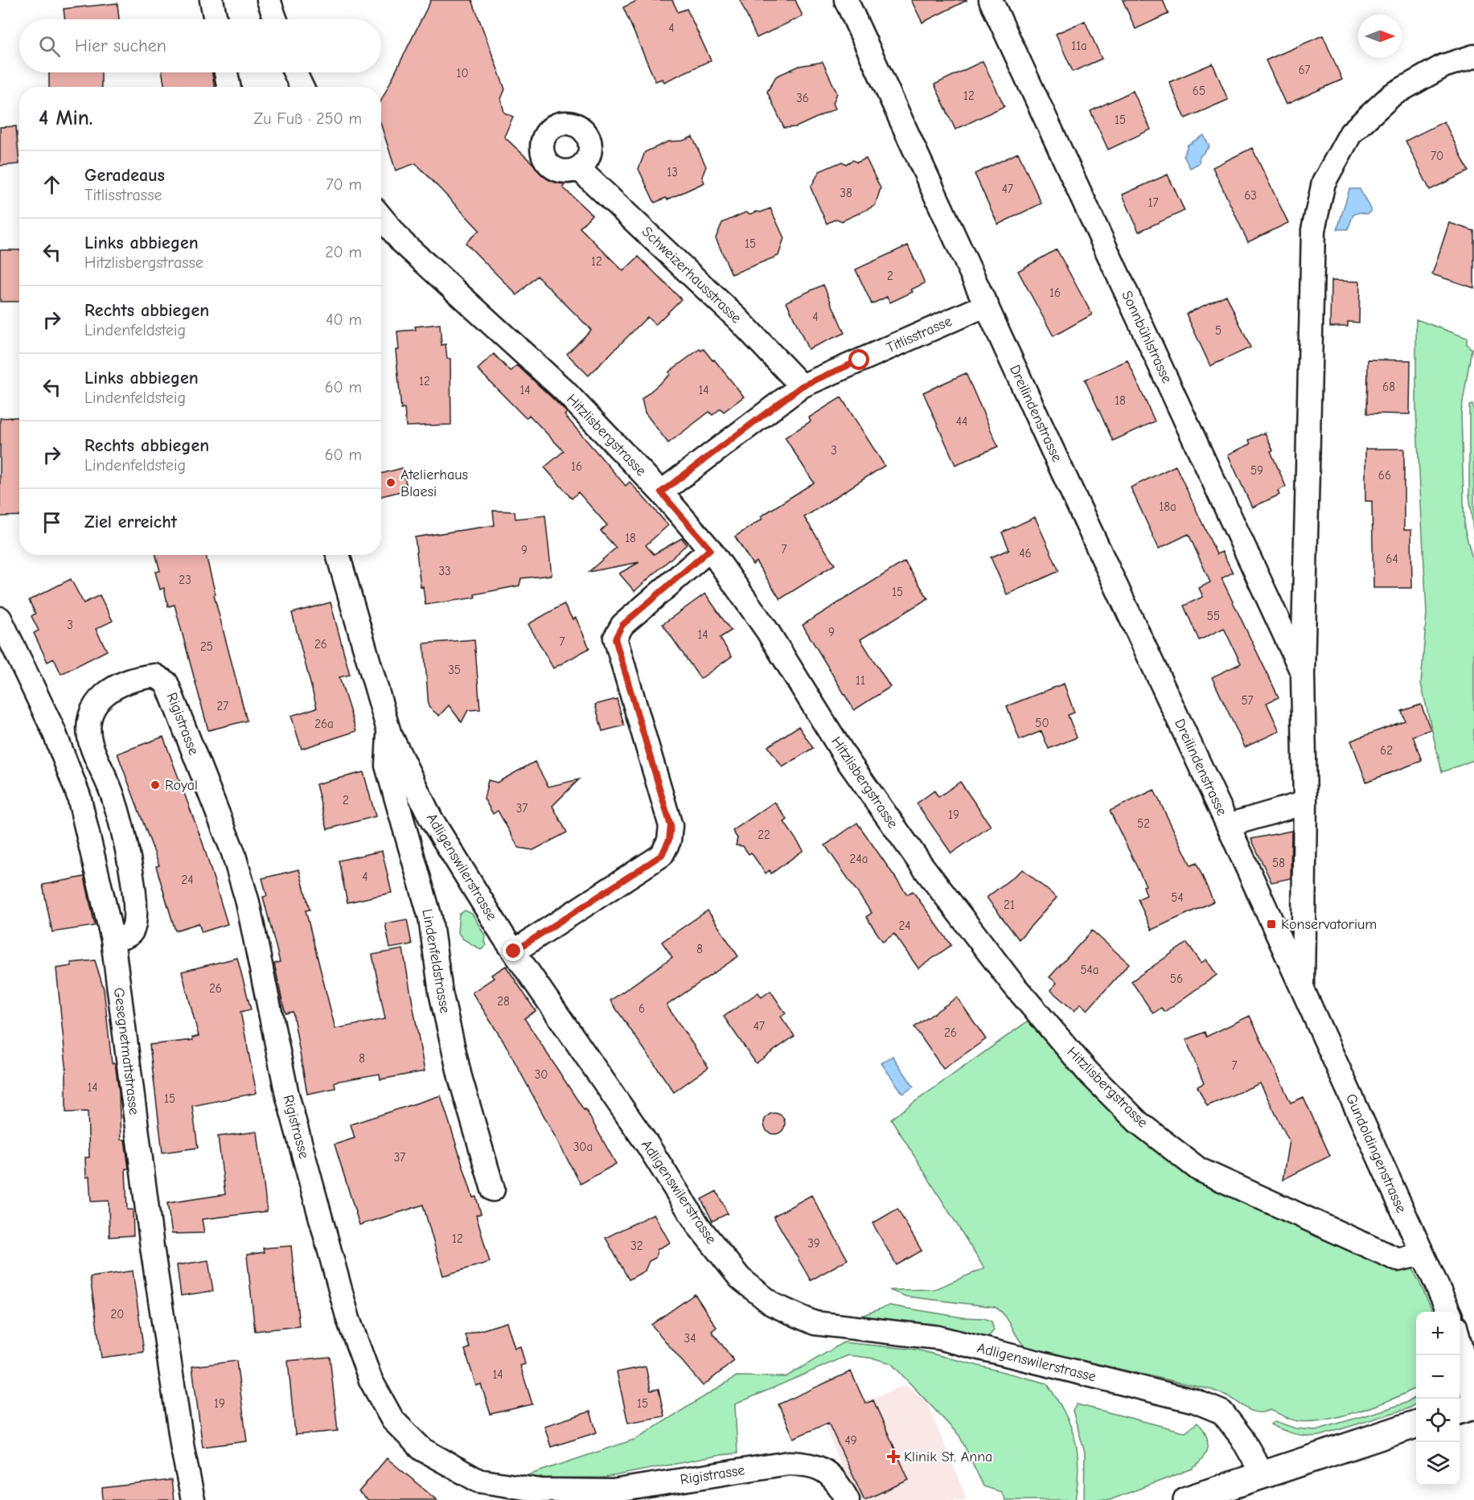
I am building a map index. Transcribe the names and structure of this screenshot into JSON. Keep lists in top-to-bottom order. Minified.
{"streets":{"street":["Schweizerhausstrasse","Titlisstrasse","Sonnbühlstrasse","Dreilindenstrasse","Hitzlisbergstrasse","Rigistrasse","Adligenswilerstrasse","Lindenfeldstrasse","Gesegnetmattstrasse","Gundoldingenstrasse"]},"crossings":[["Schweizerhausstrasse","Titlisstrasse"],["Titlisstrasse","Dreilindenstrasse"],["Titlisstrasse","Hitzlisbergstrasse"],["Dreilindenstrasse","Gundoldingenstrasse"],["Hitzlisbergstrasse","Gundoldingenstrasse"],["Rigistrasse","Gesegnetmattstrasse"],["Adligenswilerstrasse","Lindenfeldstrasse"]],"places":{"other":["Atelierhaus Blaesi","Royal"],"transit":["Konservatorium"],"health":["Klinik St. Anna"]},"house_numbers":["4","11a","67","10","65","12","36","15","70","13","47","38","63","17","15","12","2","16","4","5","12","68","14","14","18","44","3","16","59","66","18a","18","7","9","46","64","33","23","15","55","3","9","14","7","26","25","35","11","57","27","50","26a","62","2","37","19","52","22","24a","58","4","24","54","21","24","8","54a","56","26","28","6","47","26","8","7","30","14","15","30a","37","12","39","32","20","34","14","19","15","49"],"north":"right","page":{"search":"Hier suchen","heading":["4 Min.","Zu Fuß · 250 m"],"list":[["Geradeaus","Titlisstrasse","70 m"],["Links abbiegen","Hitzlisbergstrasse","20 m"],["Rechts abbiegen","Lindenfeldsteig","40 m"],["Links abbiegen","Lindenfeldsteig","60 m"],["Rechts abbiegen","Lindenfeldsteig","60 m"],"Ziel erreicht"],"map_buttons":["+","−"]}}
